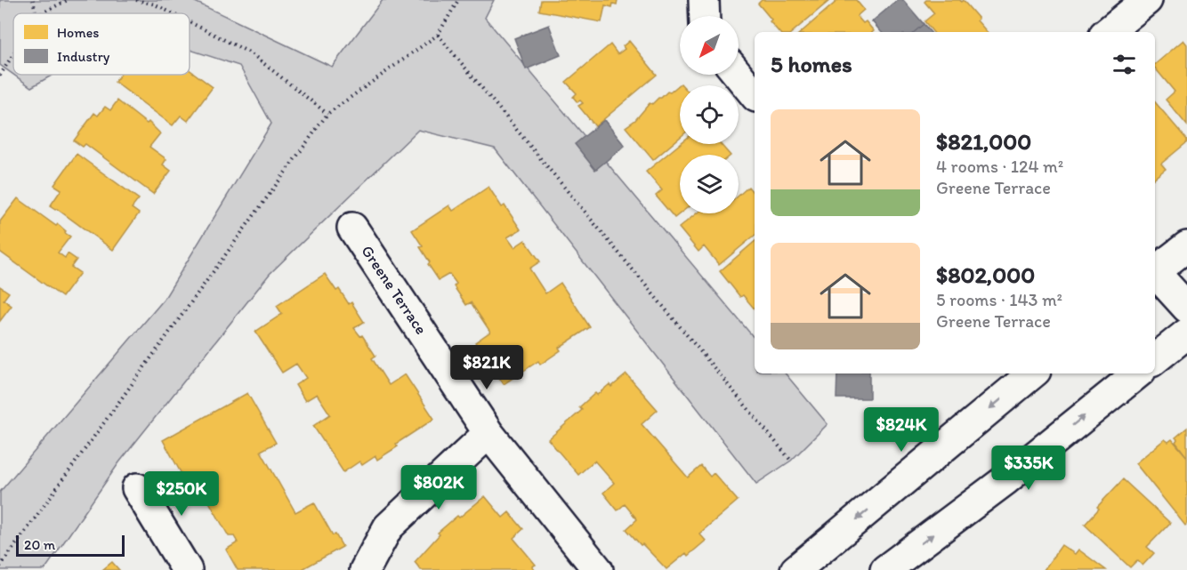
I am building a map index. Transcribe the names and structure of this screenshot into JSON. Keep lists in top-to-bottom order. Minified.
{"streets":{"street":["Greene Terrace"]},"legend":["Homes","Industry"],"scale_bar":"20 m","north":"bottom left","page":{"heading":"5 homes","list":[{"name":"$821,000","note":"4 rooms · 124 m² · Greene Terrace"},{"name":"$802,000","note":"5 rooms · 143 m² · Greene Terrace"}],"price":["$821K","$824K","$335K","$802K","$250K"],"scale":"20 m"}}
